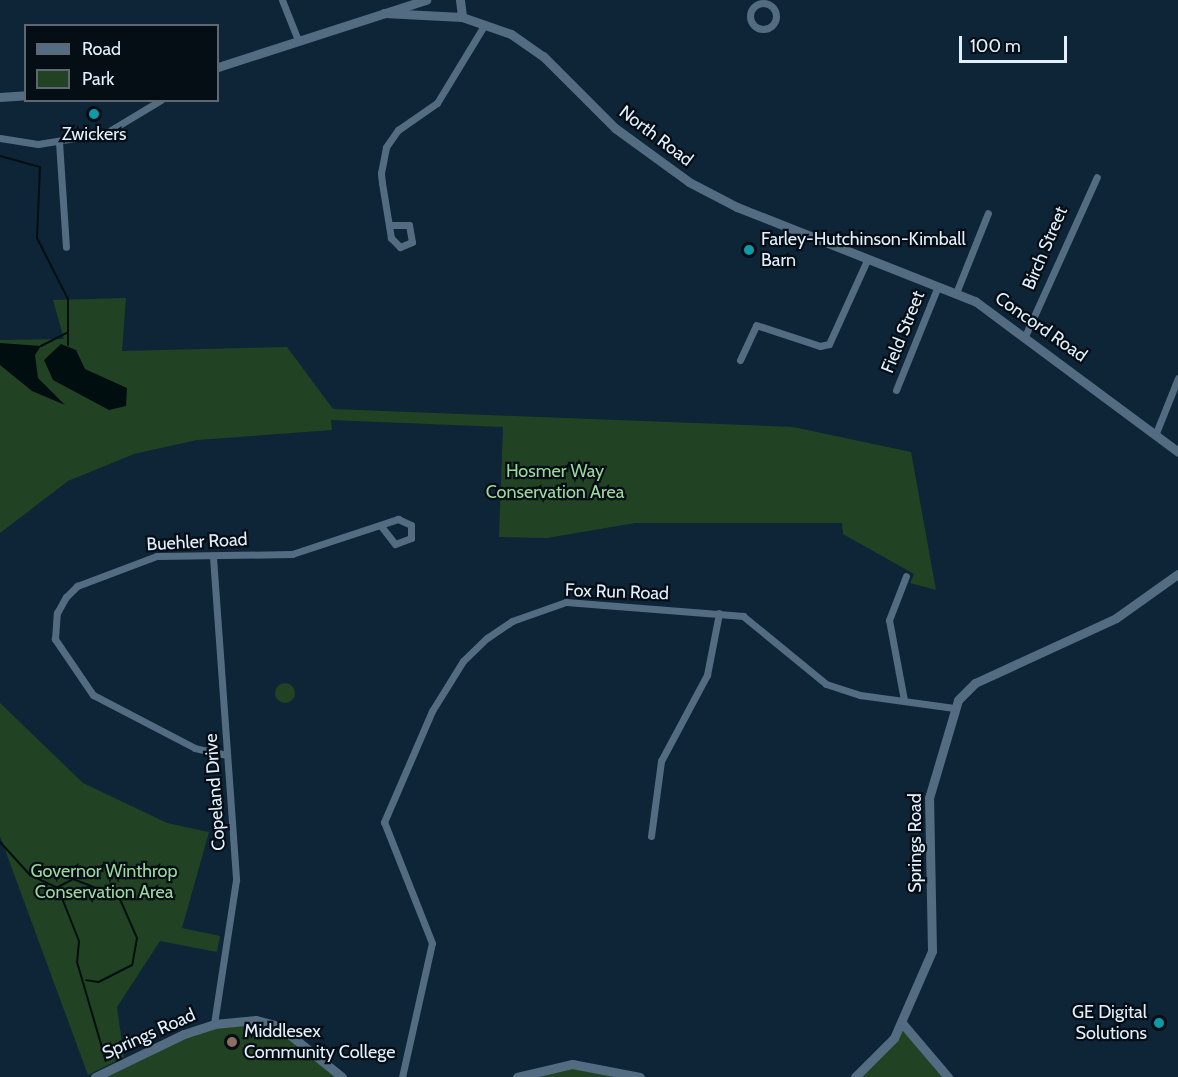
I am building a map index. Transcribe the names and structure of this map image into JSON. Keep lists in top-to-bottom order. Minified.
{"streets":{"main road":["North Road","Concord Road","Springs Road"],"street":["Birch Street","Field Street","Buehler Road","Fox Run Road","Copeland Drive"]},"crossings":[["North Road","Concord Road"],["Birch Street","Concord Road"],["Concord Road","Field Street"],["Buehler Road","Copeland Drive"],["Fox Run Road","Springs Road"],["Copeland Drive","Springs Road"]],"parks":["Hosmer Way Conservation Area","Governor Winthrop Conservation Area"],"places":["Zwickers","Farley-Hutchinson-Kimball Barn","GE Digital Solutions","Middlesex Community College"],"legend":["Road","Park"],"scale_bar":"100 m"}
